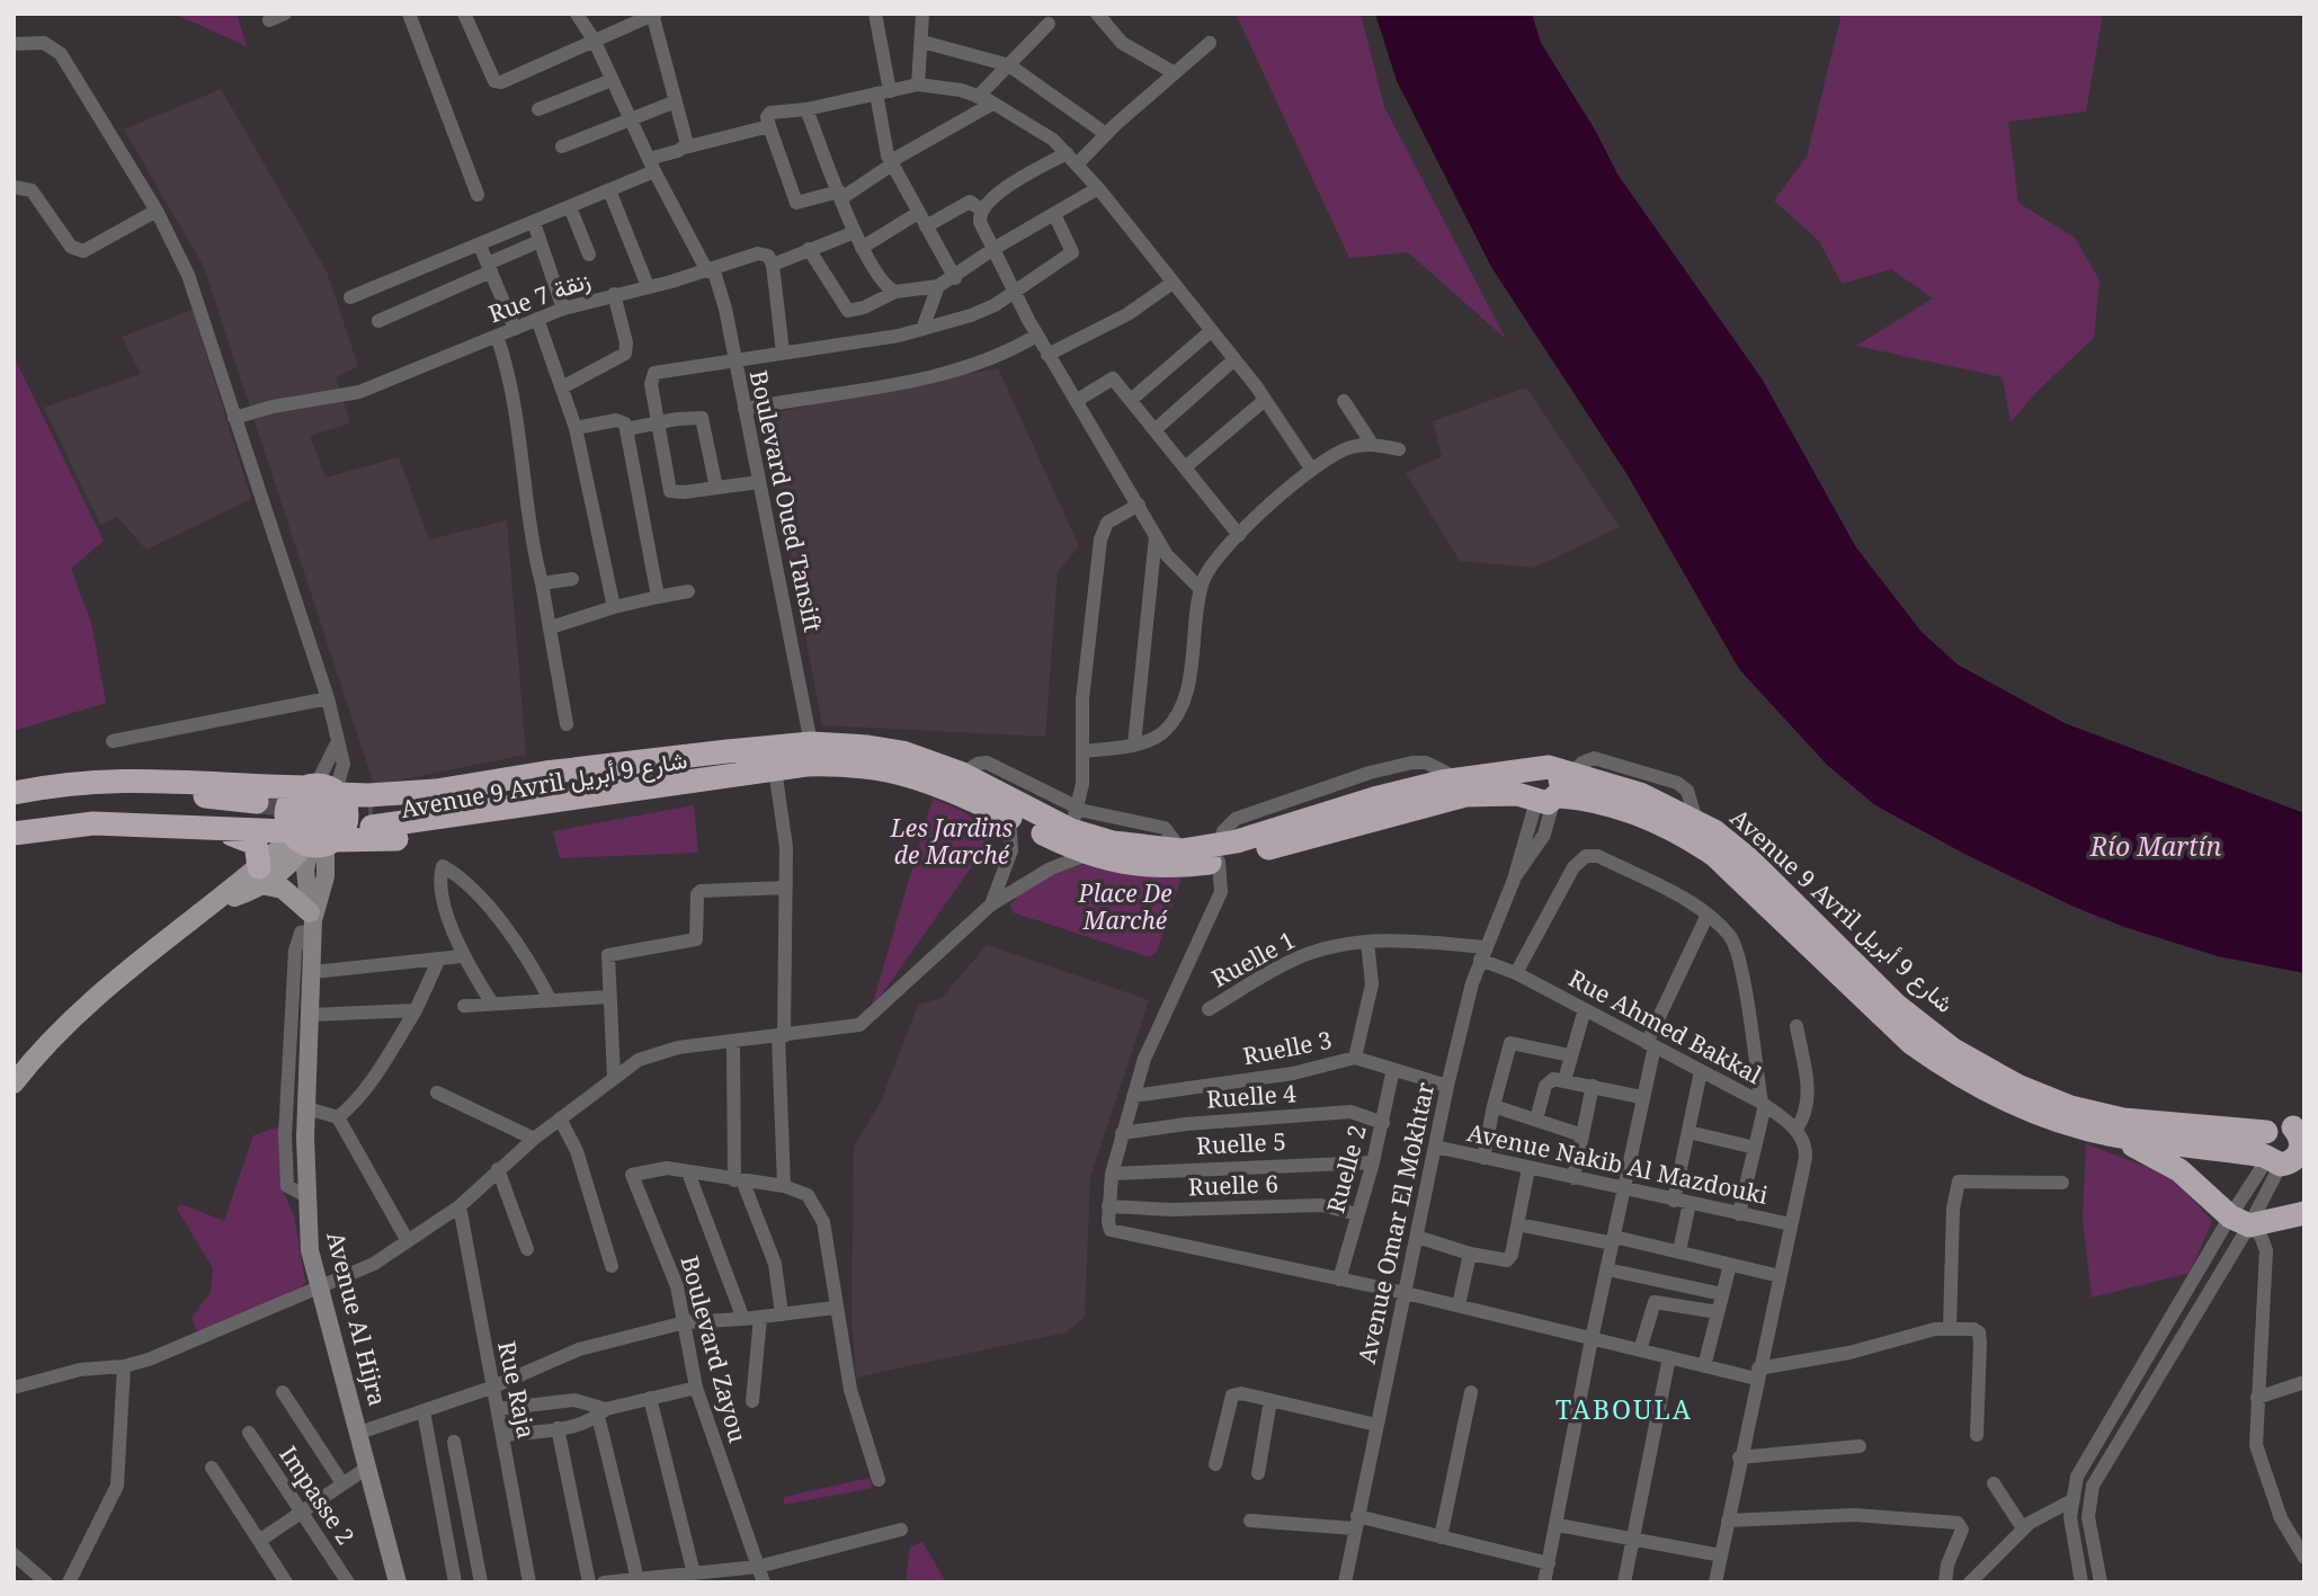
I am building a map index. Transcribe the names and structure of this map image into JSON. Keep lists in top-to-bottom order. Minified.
{"streets":{"highway":["Avenue 9 Avril شارع 9 أبريل"],"street":["Rue 7 زنقة","Boulevard Oued Tansift","Ruelle 1","Rue Ahmed Bakkal","Ruelle 3","Ruelle 4","Ruelle 5","Avenue Nakib Al Mazdouki","Ruelle 2","Ruelle 6","Avenue Omar El Mokhtar","Avenue Al Hijra","Boulevard Zayou","Rue Raja","Impasse 2"]},"crossings":[["Rue 7 زنقة","Boulevard Oued Tansift"],["Boulevard Oued Tansift","Avenue 9 Avril شارع 9 أبريل"],["Avenue 9 Avril شارع 9 أبريل","Avenue Omar El Mokhtar"],["Avenue 9 Avril شارع 9 أبريل","Avenue Al Hijra"],["Ruelle 1","Rue Ahmed Bakkal"],["Ruelle 1","Avenue Omar El Mokhtar"],["Rue Ahmed Bakkal","Avenue Omar El Mokhtar"],["Ruelle 3","Ruelle 2"],["Ruelle 3","Avenue Omar El Mokhtar"],["Ruelle 4","Ruelle 2"],["Ruelle 5","Ruelle 2"],["Avenue Nakib Al Mazdouki","Avenue Omar El Mokhtar"],["Ruelle 2","Ruelle 6"]],"districts":["TABOULA"],"water":["Río Martín"],"parks":["Les Jardins de Marché","Place De Marché"]}
